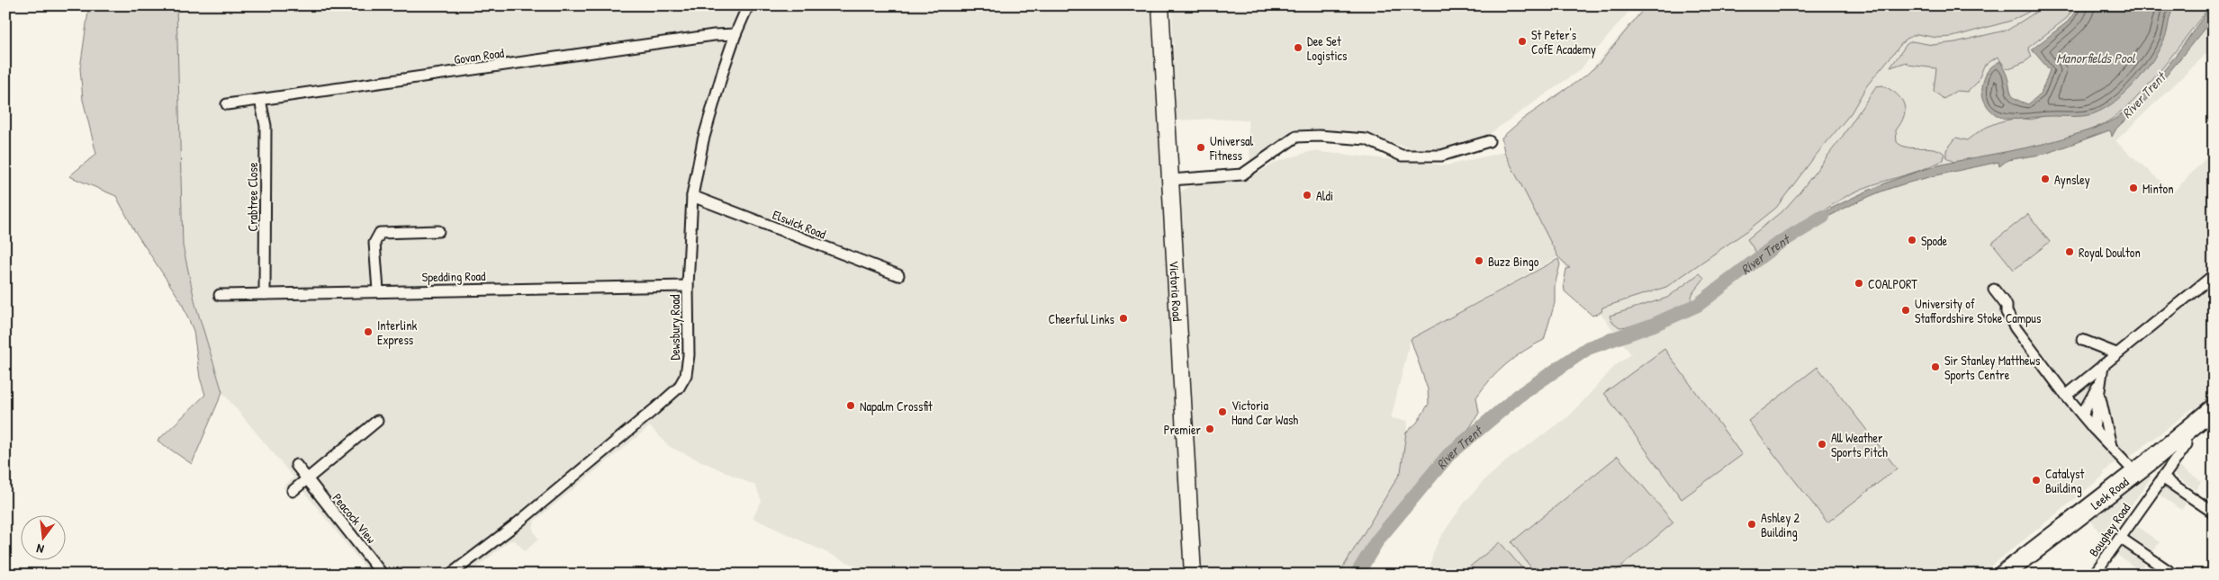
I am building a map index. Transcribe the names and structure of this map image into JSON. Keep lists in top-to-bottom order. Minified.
{"streets":{"highway":["Leek Road"],"main road":["Victoria Road"],"street":["Govan Road","Crabtree Close","Elswick Road","Spedding Road","Dewsbury Road","Peacock View","Boughey Road"]},"crossings":[["Govan Road","Crabtree Close"],["Govan Road","Dewsbury Road"],["Crabtree Close","Spedding Road"],["Elswick Road","Dewsbury Road"],["Spedding Road","Dewsbury Road"]],"water":["Manorfields Pool","River Trent"],"places":["St Peter's CofE Academy","Dee Set Logistics","Universal Fitness","Aynsley","Minton","Aldi","Spode","Royal Doulton","Buzz Bingo","COALPORT","University of Staffordshire Stoke Campus","Cheerful Links","Interlink Express","Sir Stanley Matthews Sports Centre","Napalm Crossfit","Victoria Hand Car Wash","Premier","All Weather Sports Pitch","Catalyst Building","Ashley 2 Building"],"north":"bottom"}
